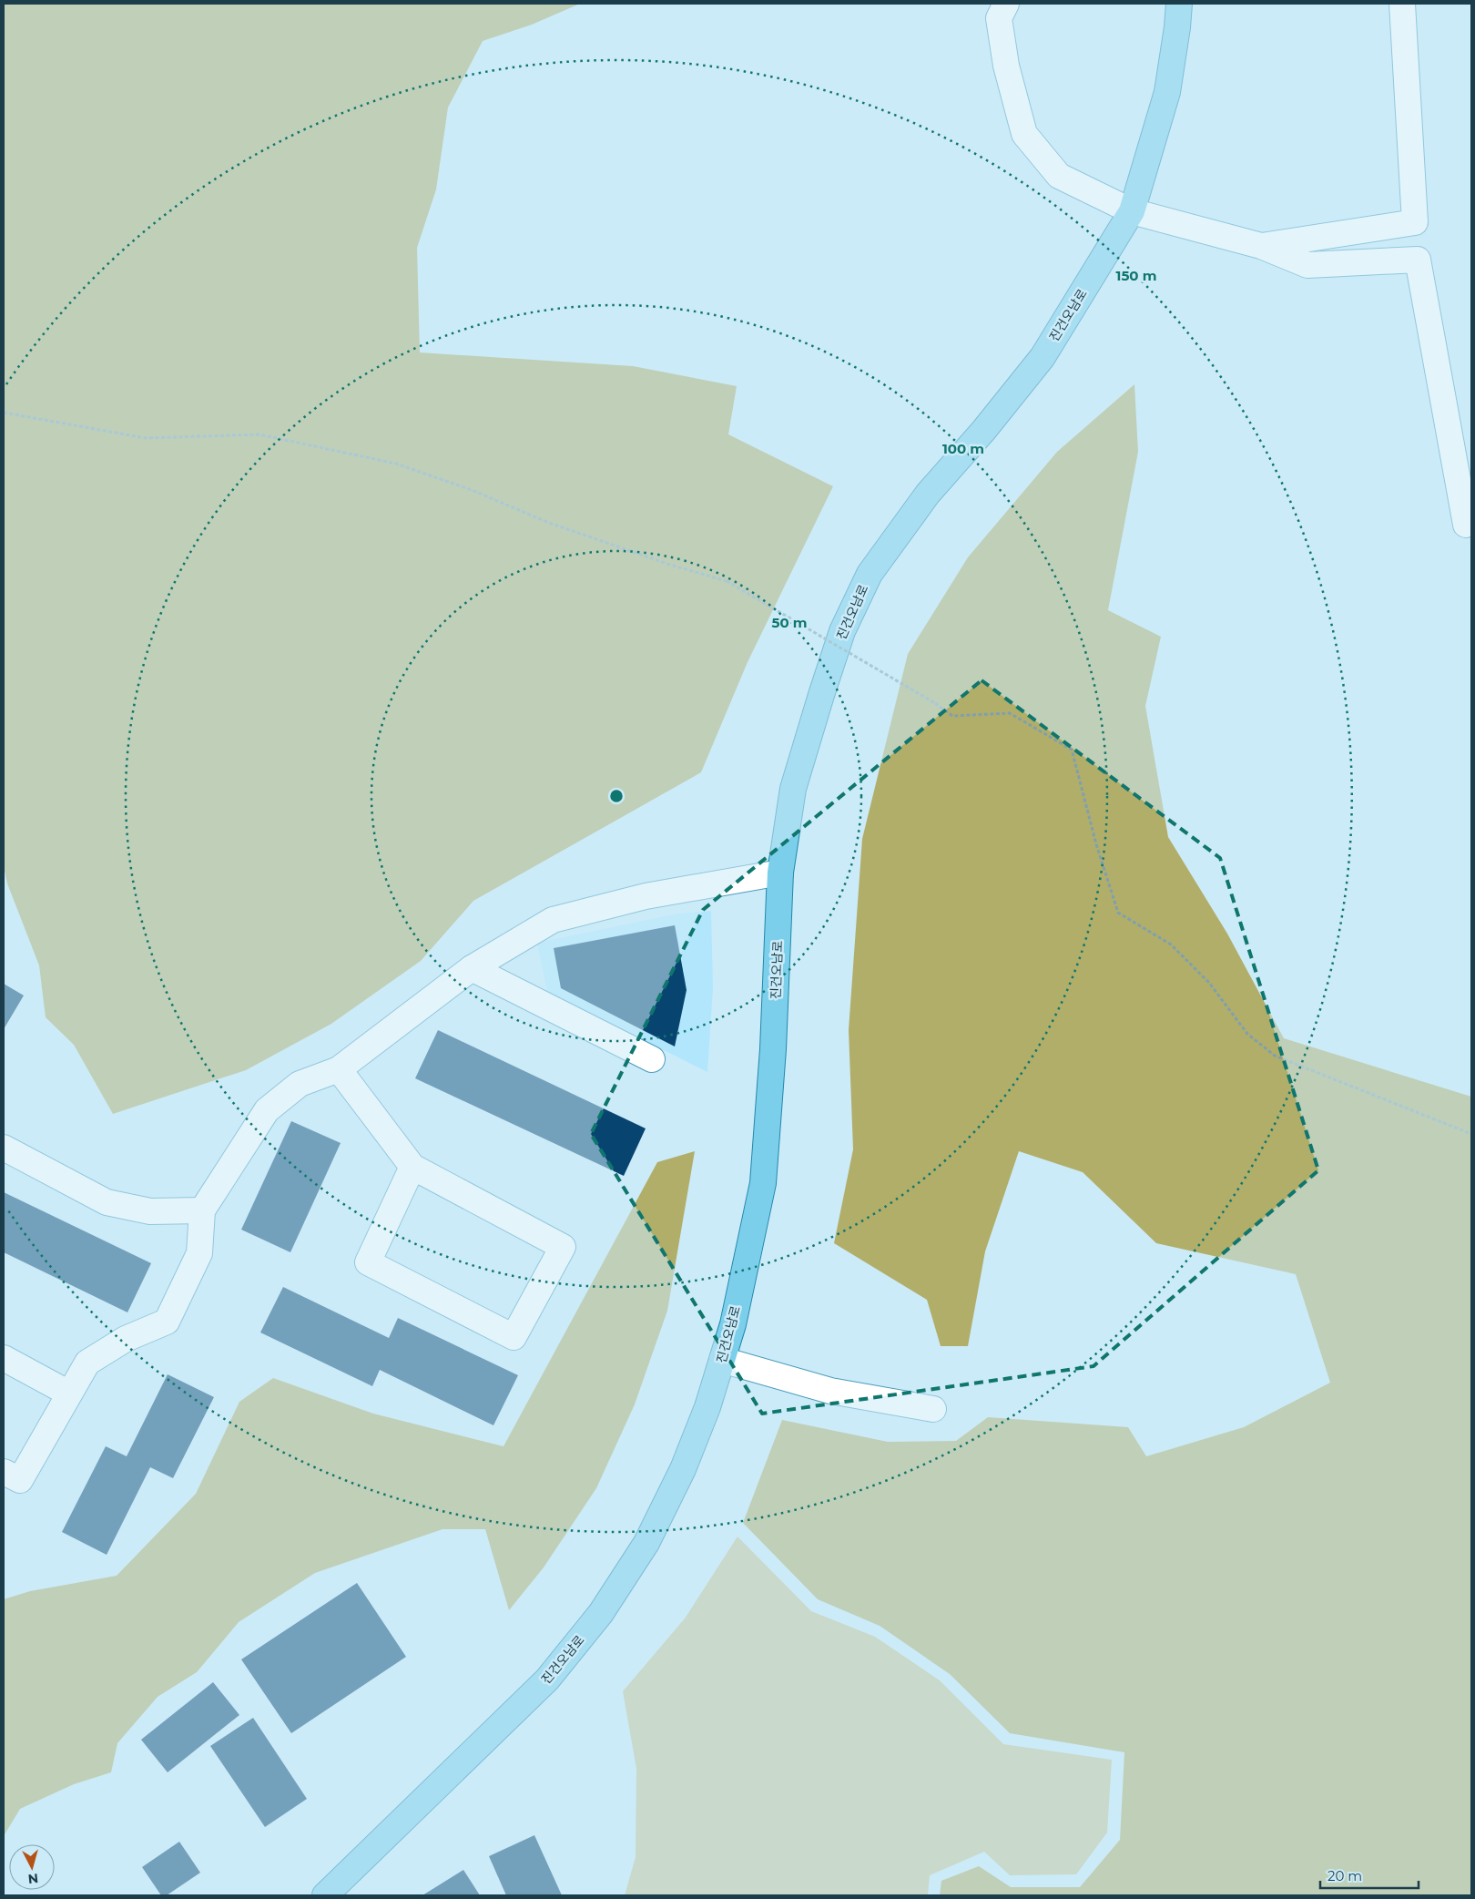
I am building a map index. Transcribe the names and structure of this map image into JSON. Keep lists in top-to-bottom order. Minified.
{"streets":{"main road":["진건오남로"]},"scale_bar":"20 m","north":"bottom","rings":["150 m","100 m","50 m"]}
